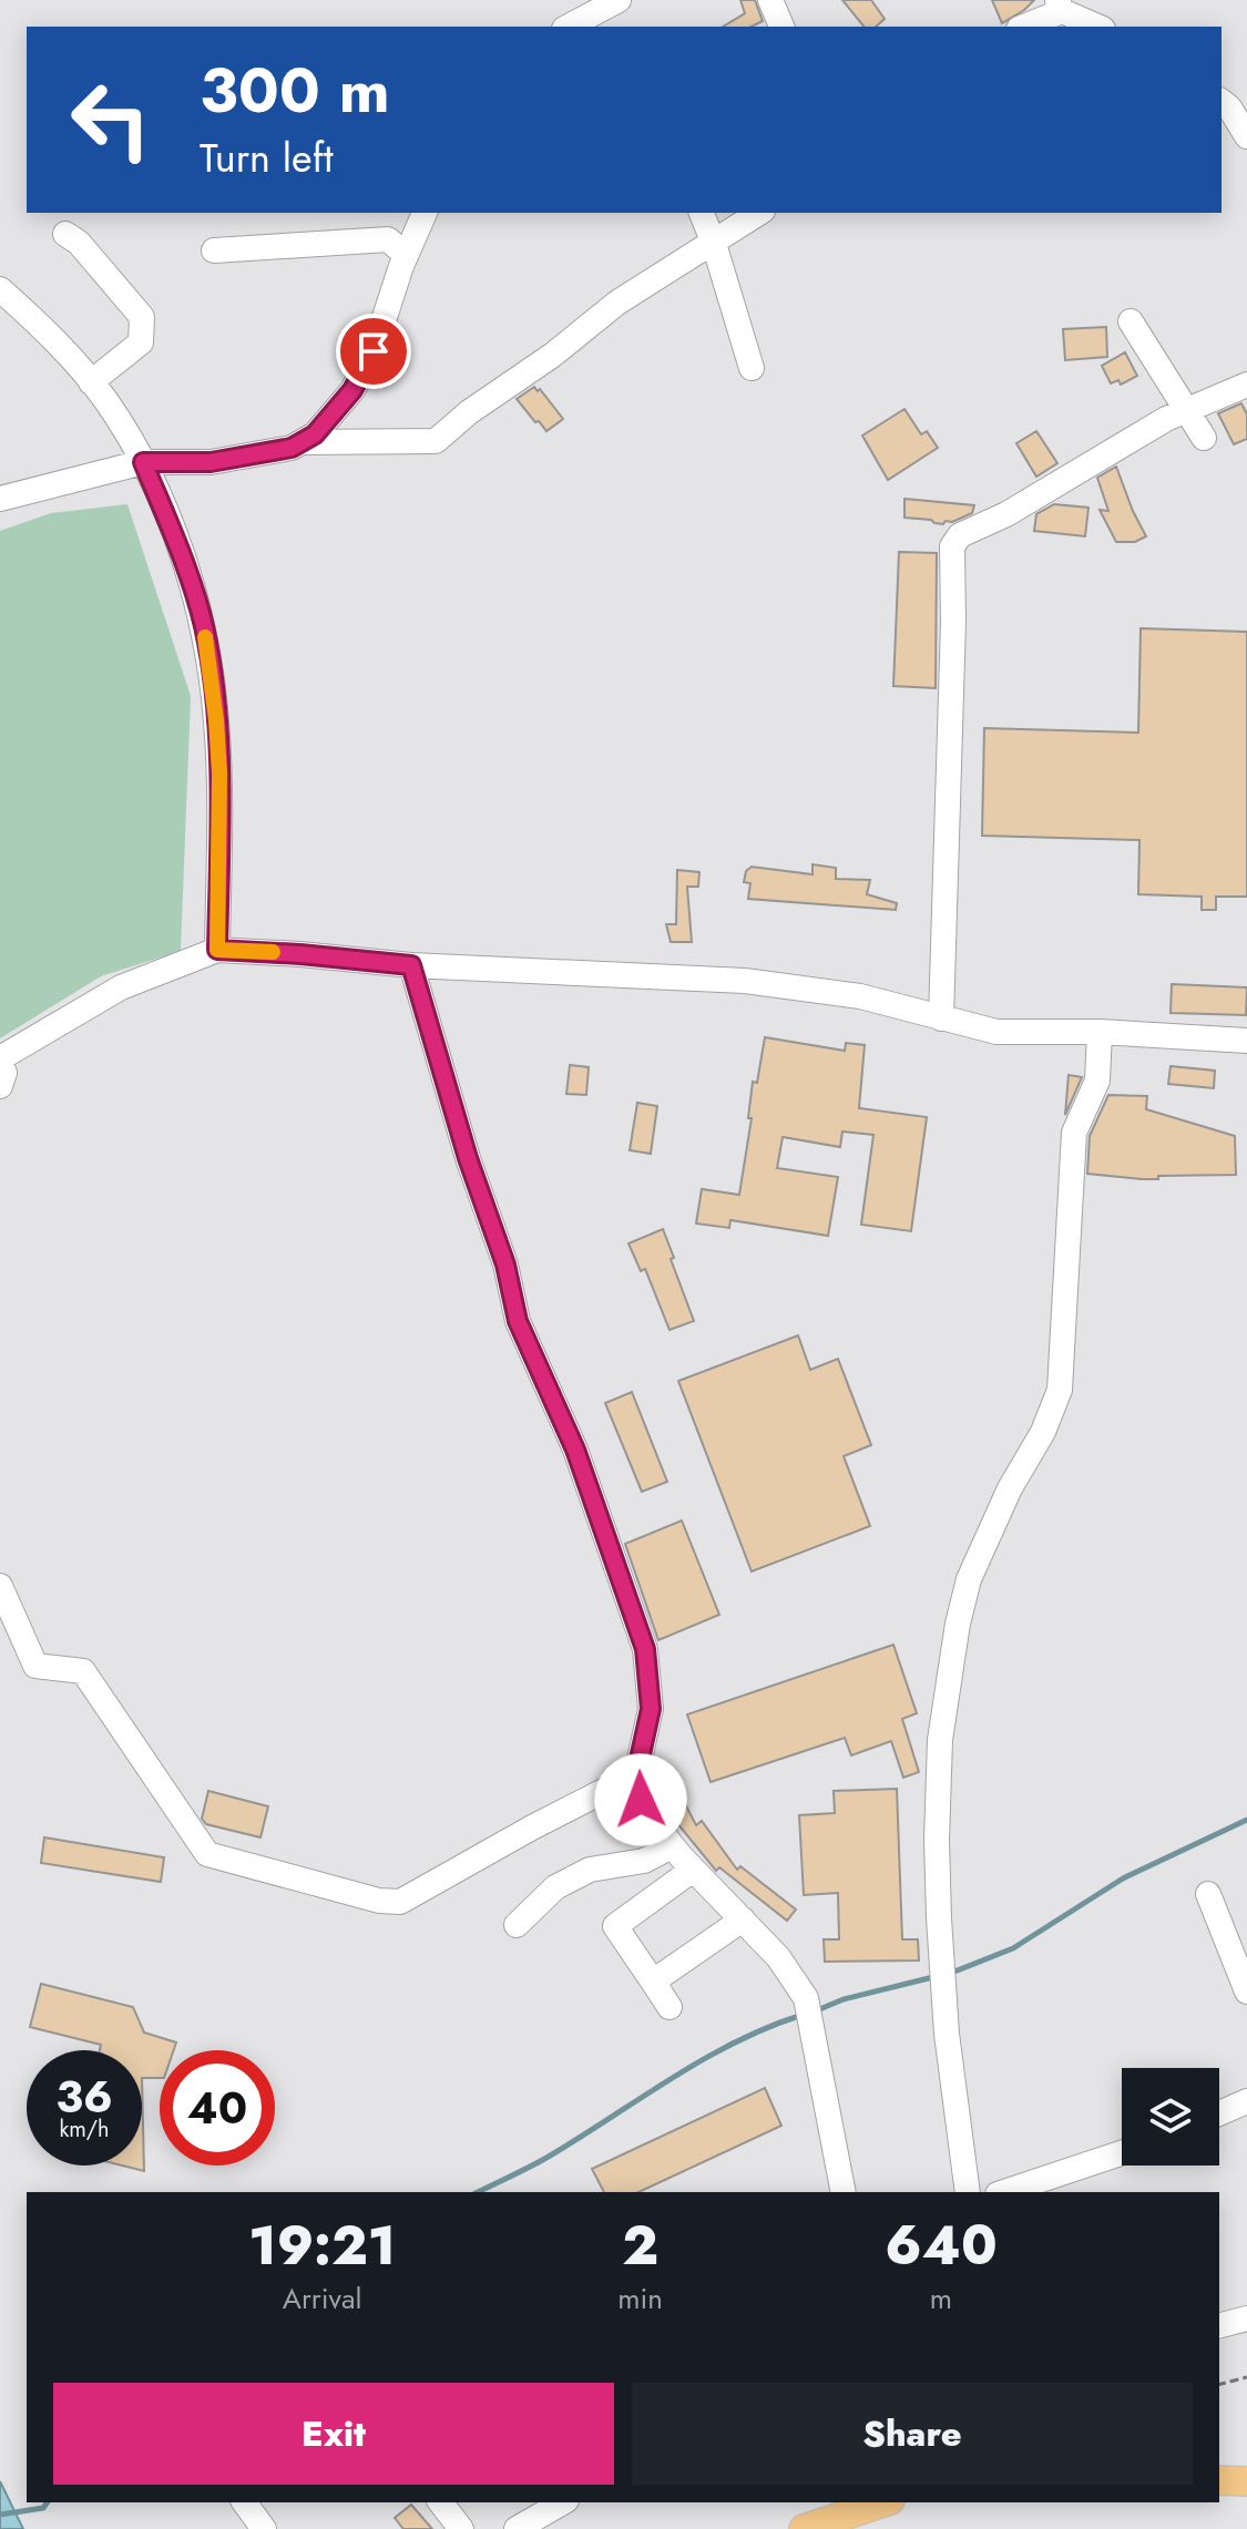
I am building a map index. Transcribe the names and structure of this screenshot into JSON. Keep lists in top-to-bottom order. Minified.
{"page":{"turn":["300 m","Turn left"],"speed":"36 km/h","limit":"40","eta":["19:21","Arrival","2","min","640","m"],"buttons":["Exit","Share"]}}
